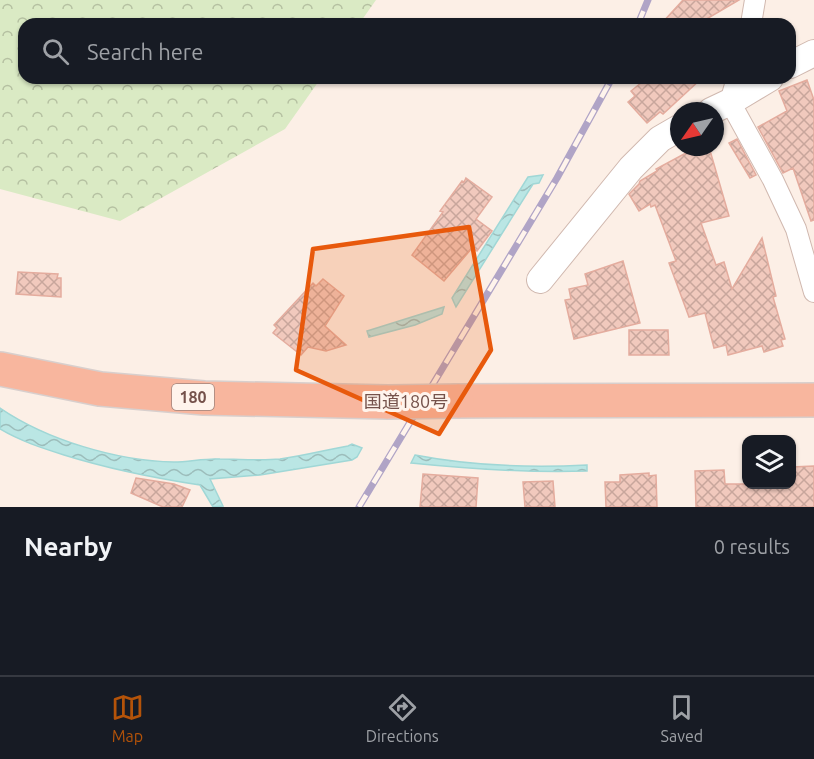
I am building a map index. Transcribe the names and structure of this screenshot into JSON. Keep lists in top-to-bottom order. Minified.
{"streets":{"highway":["180","国道180号"]},"north":"bottom left","page":{"search":"Search here","heading":["Nearby","0 results"],"nav":["Map","Directions","Saved"]}}
